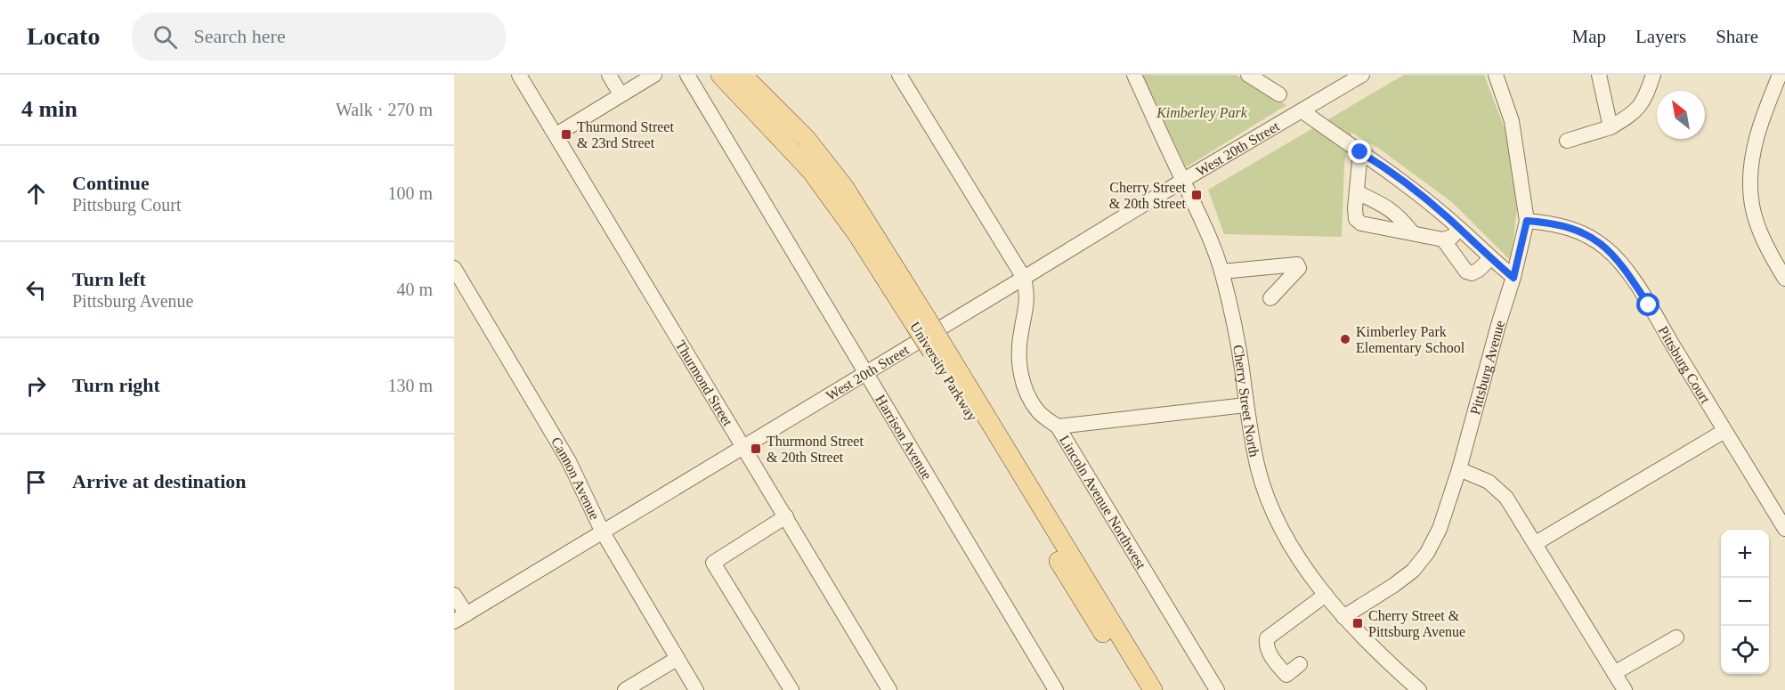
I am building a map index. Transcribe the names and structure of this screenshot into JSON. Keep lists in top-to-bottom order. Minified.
{"streets":{"main road":["University Parkway"],"street":["West 20th Street","Pittsburg Court","Pittsburg Avenue","Thurmond Street","Cherry Street North","Harrison Avenue","Cannon Avenue","Lincoln Avenue Northwest"]},"crossings":[["West 20th Street","Thurmond Street"],["West 20th Street","Cherry Street North"],["West 20th Street","Harrison Avenue"],["West 20th Street","Cannon Avenue"],["West 20th Street","Lincoln Avenue Northwest"],["Pittsburg Court","Pittsburg Avenue"],["Pittsburg Avenue","Cherry Street North"]],"parks":["Kimberley Park"],"places":{"transit":["Thurmond Street & 23rd Street","Cherry Street & 20th Street","Thurmond Street & 20th Street","Cherry Street & Pittsburg Avenue"],"other":["Kimberley Park Elementary School"]},"north":"top left","page":{"header":"Locato","search":"Search here","nav":["Map","Layers","Share"],"heading":["4 min","Walk · 270 m"],"list":[["Continue","Pittsburg Court","100 m"],["Turn left","Pittsburg Avenue","40 m"],["Turn right","130 m"],"Arrive at destination"],"map_buttons":["+","−"]}}
